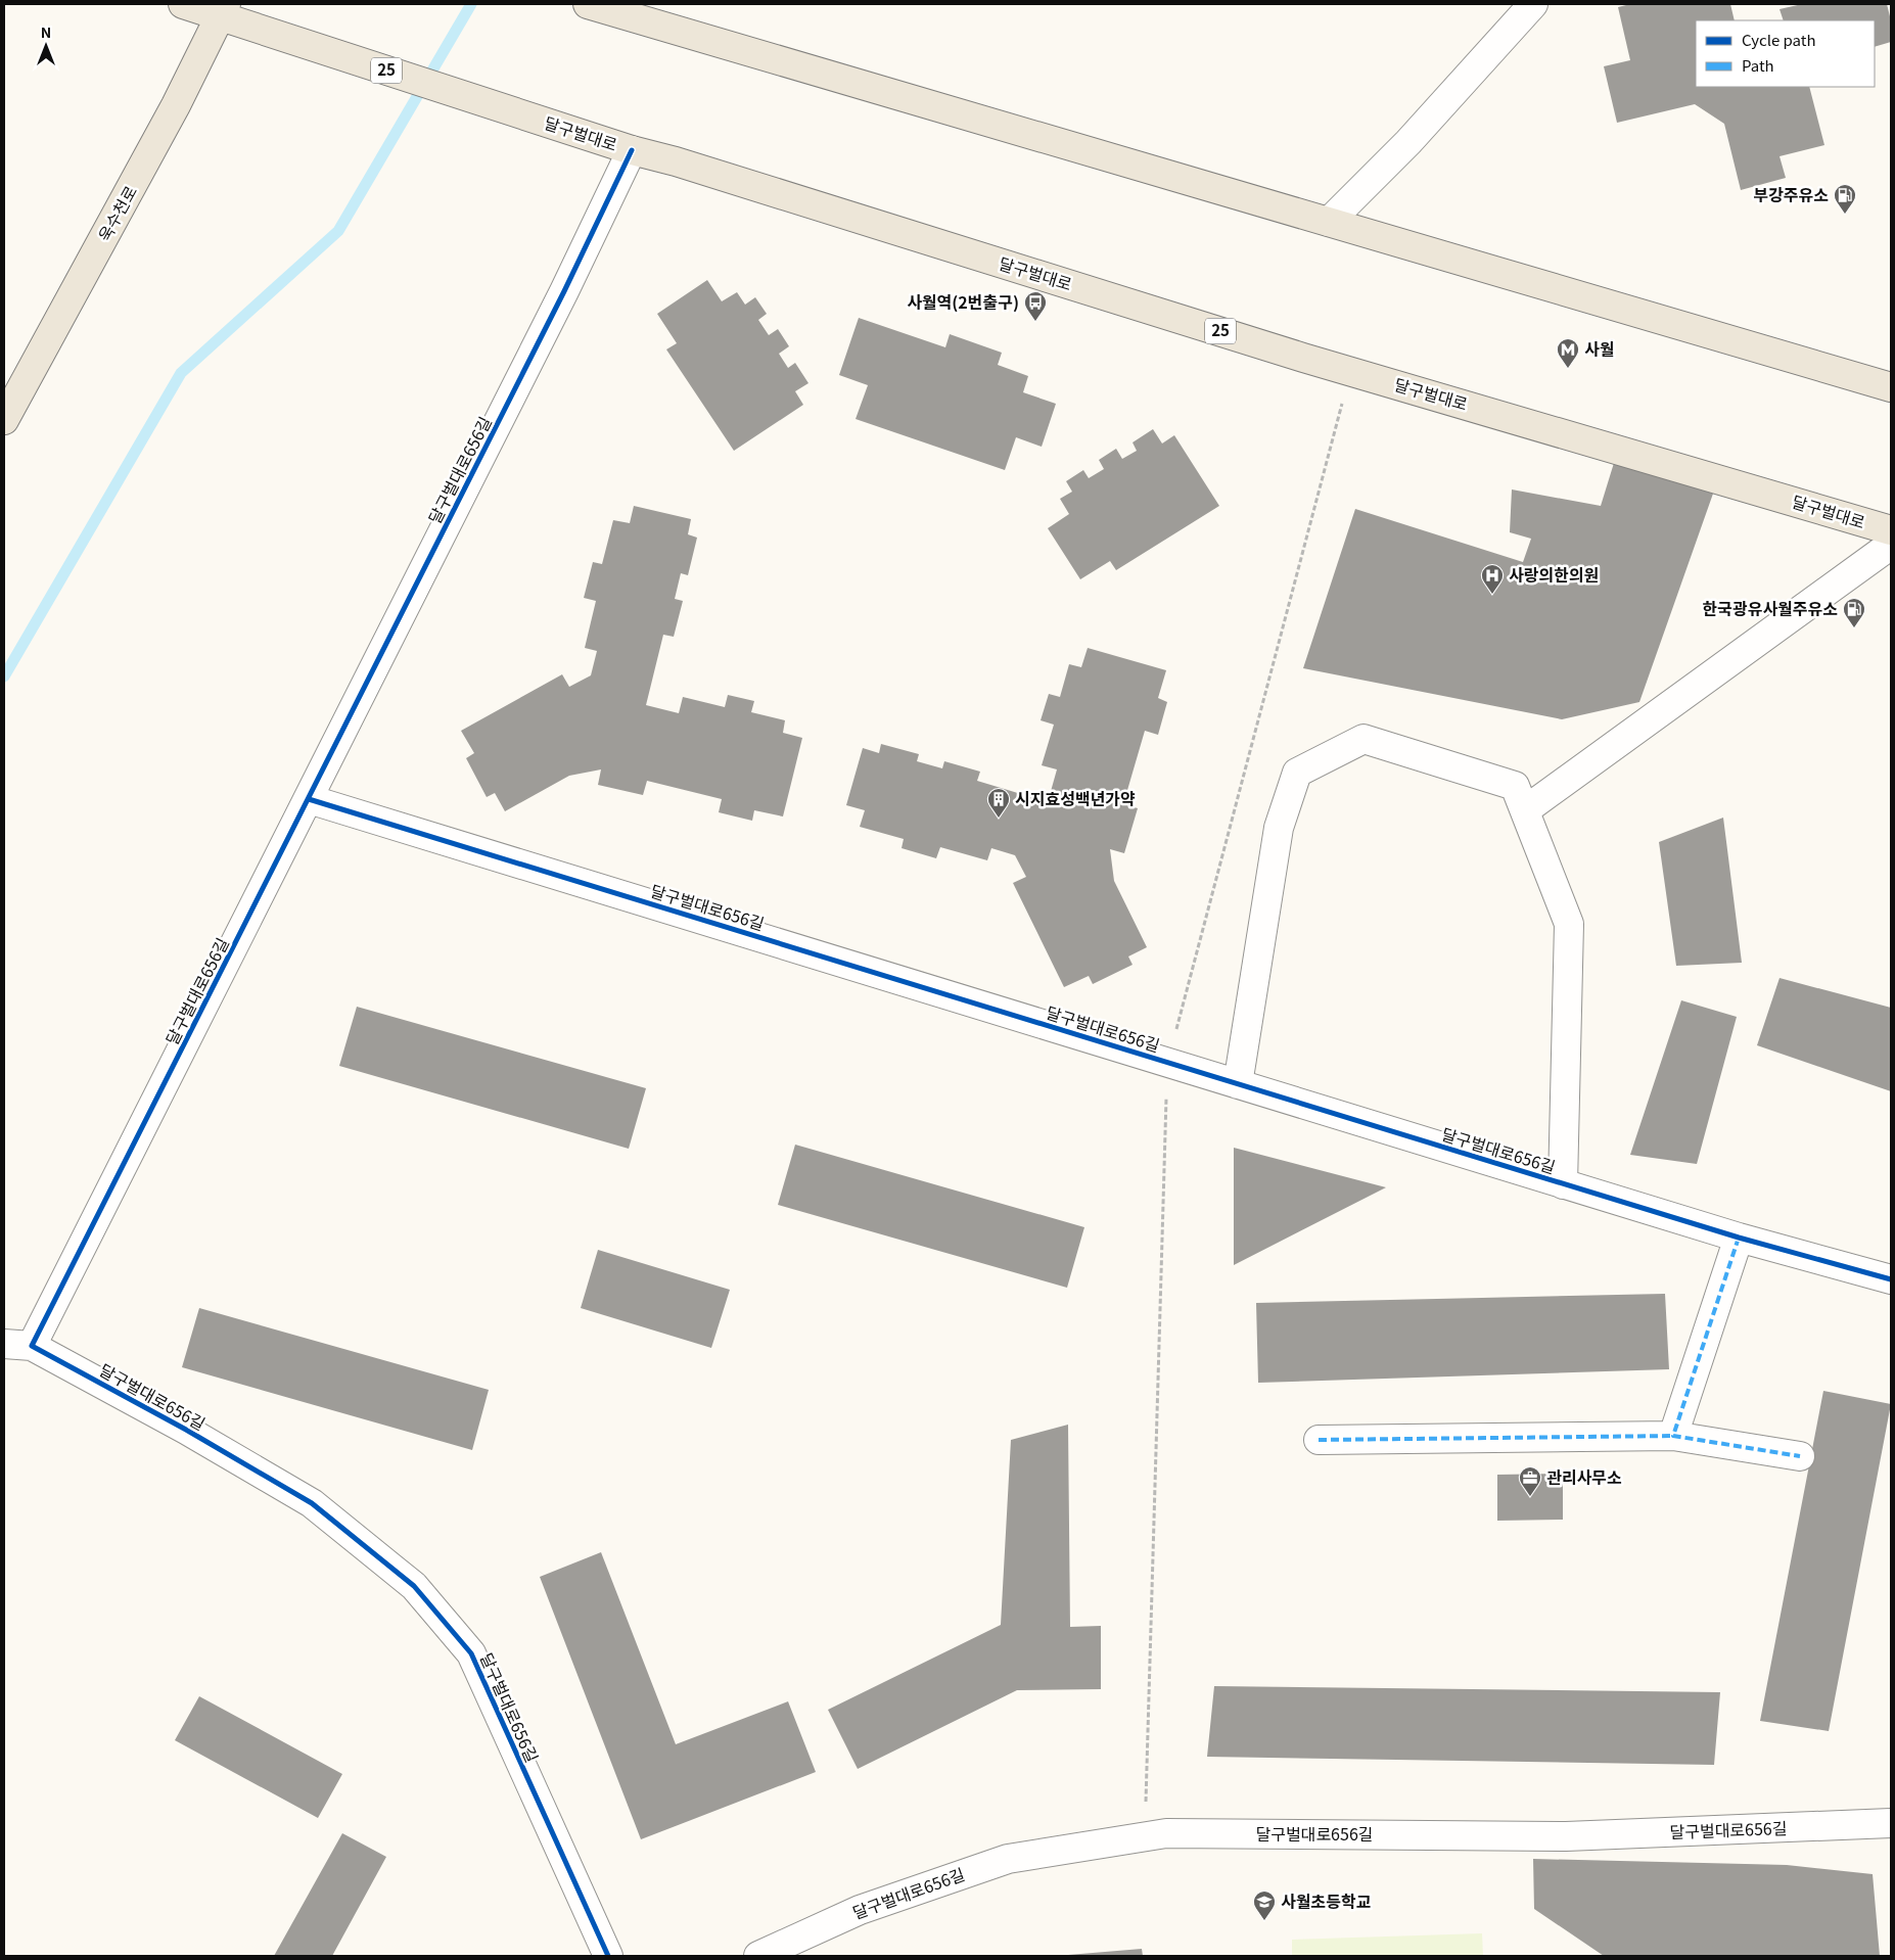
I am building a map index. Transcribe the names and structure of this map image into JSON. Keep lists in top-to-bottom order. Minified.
{"streets":{"main road":["25","달구벌대로","욱수천로"],"street":["달구벌대로656길"]},"crossings":[["달구벌대로","욱수천로"],["달구벌대로","달구벌대로656길"]],"places":{"fuel station":["부강주유소","한국광유사월주유소"],"bus stop":["사월역(2번출구)"],"metro station":["사월"],"hospital":["사랑의한의원"],"building":["시지효성백년가약"],"office":["관리사무소"],"school or university":["사월초등학교"]},"legend":["Cycle path","Path"],"north":"top"}
